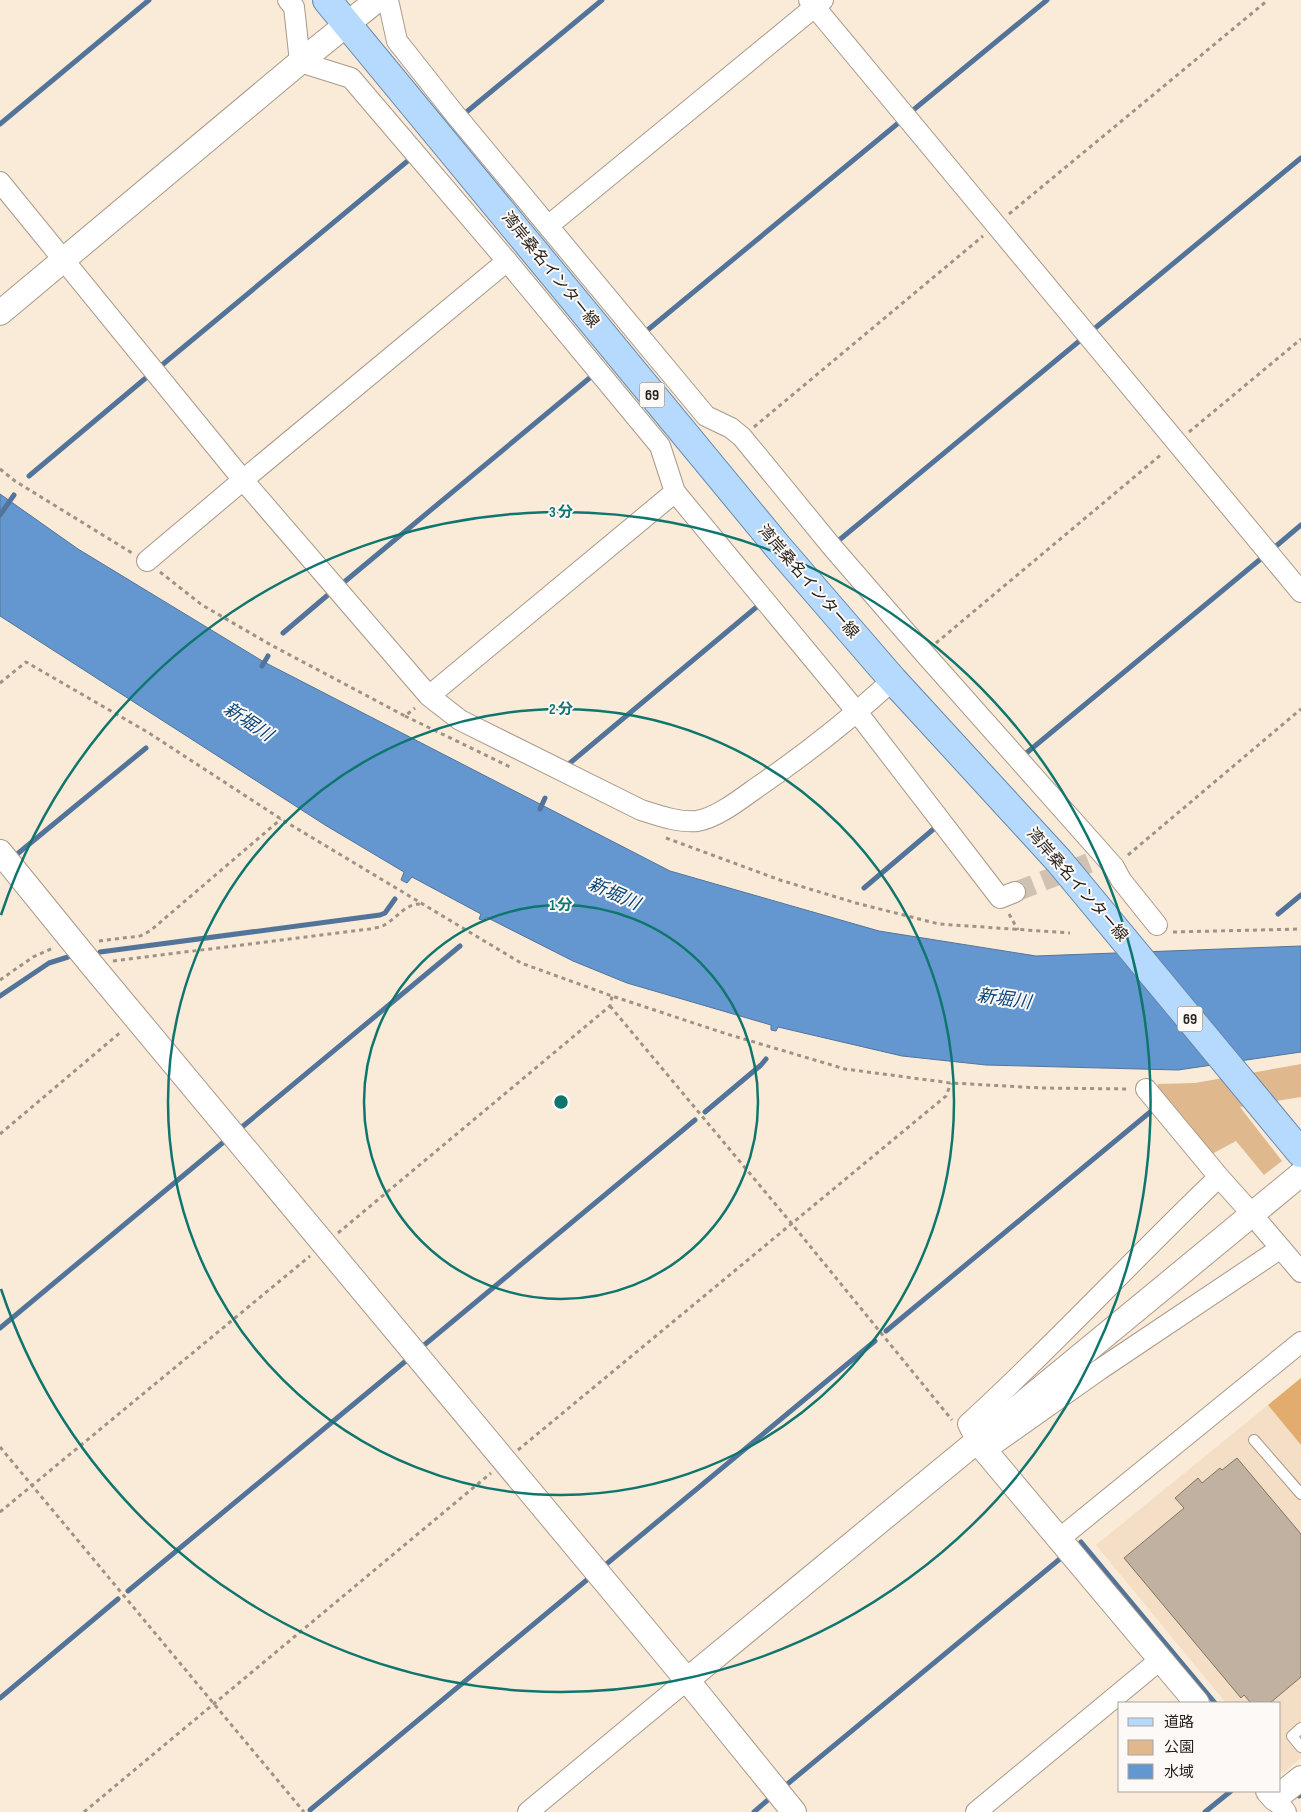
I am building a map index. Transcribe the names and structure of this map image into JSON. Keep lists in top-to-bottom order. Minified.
{"streets":{"main road":["湾岸桑名インター線","69"]},"water":["新堀川"],"legend":["道路","公園","水域"],"rings":["3 分","2 分","1 分"]}
